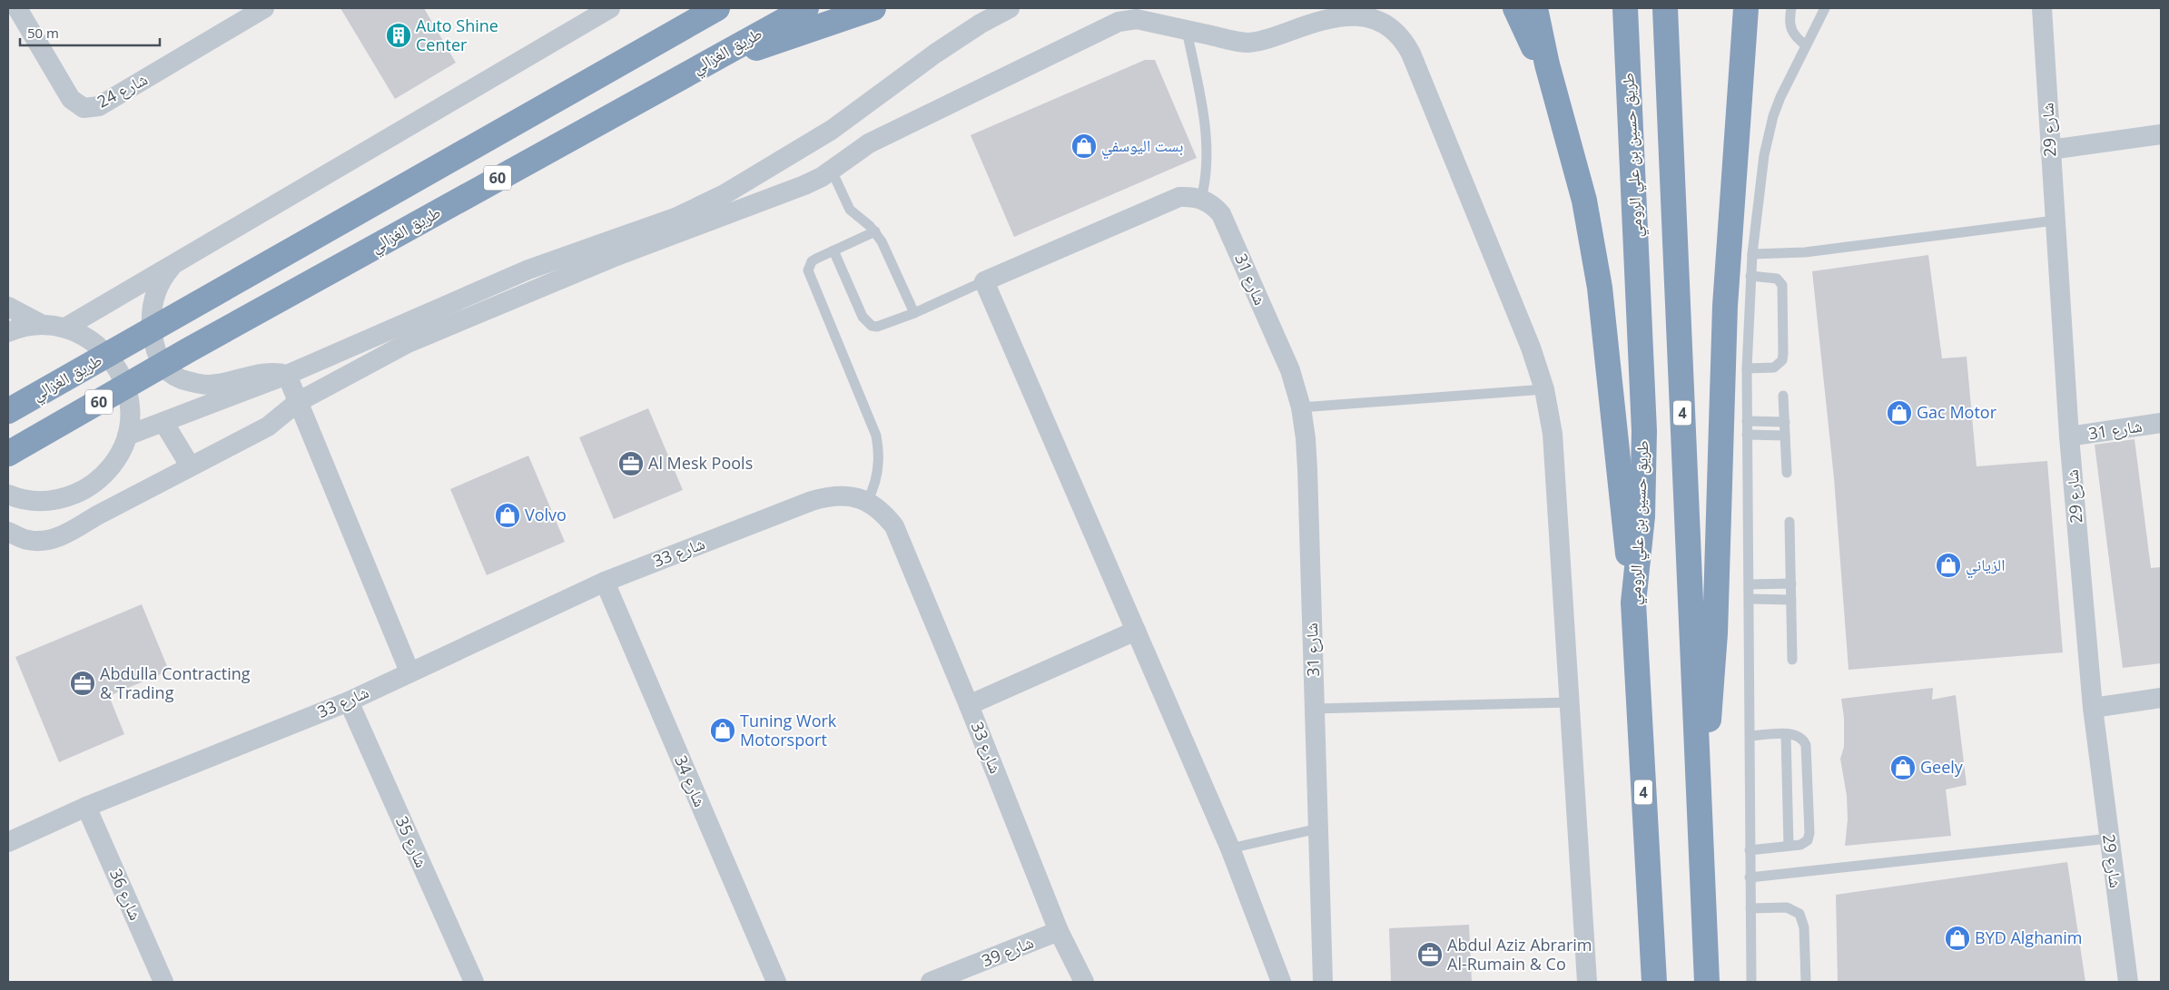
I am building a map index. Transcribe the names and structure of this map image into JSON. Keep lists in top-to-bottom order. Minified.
{"streets":{"highway":["طريق الغزالي","طريق حسين بن علي الرومي","60","4"],"street":["شارع 24","شارع 29","شارع 31","شارع 33","شارع 34","شارع 35","شارع 36","شارع 39"]},"crossings":[["شارع 29","شارع 31"],["شارع 33","شارع 34"],["شارع 33","شارع 35"],["شارع 33","شارع 36"],["شارع 33","شارع 39"]],"places":{"building":["Auto Shine Center"],"shop":["بست اليوسفي","Gac Motor","Volvo","الزياني","Tuning Work Motorsport","Geely","BYD Alghanim"],"office":["Al Mesk Pools","Abdulla Contracting & Trading","Abdul Aziz Abrarim Al-Rumain & Co"]},"scale_bar":"50 m"}
